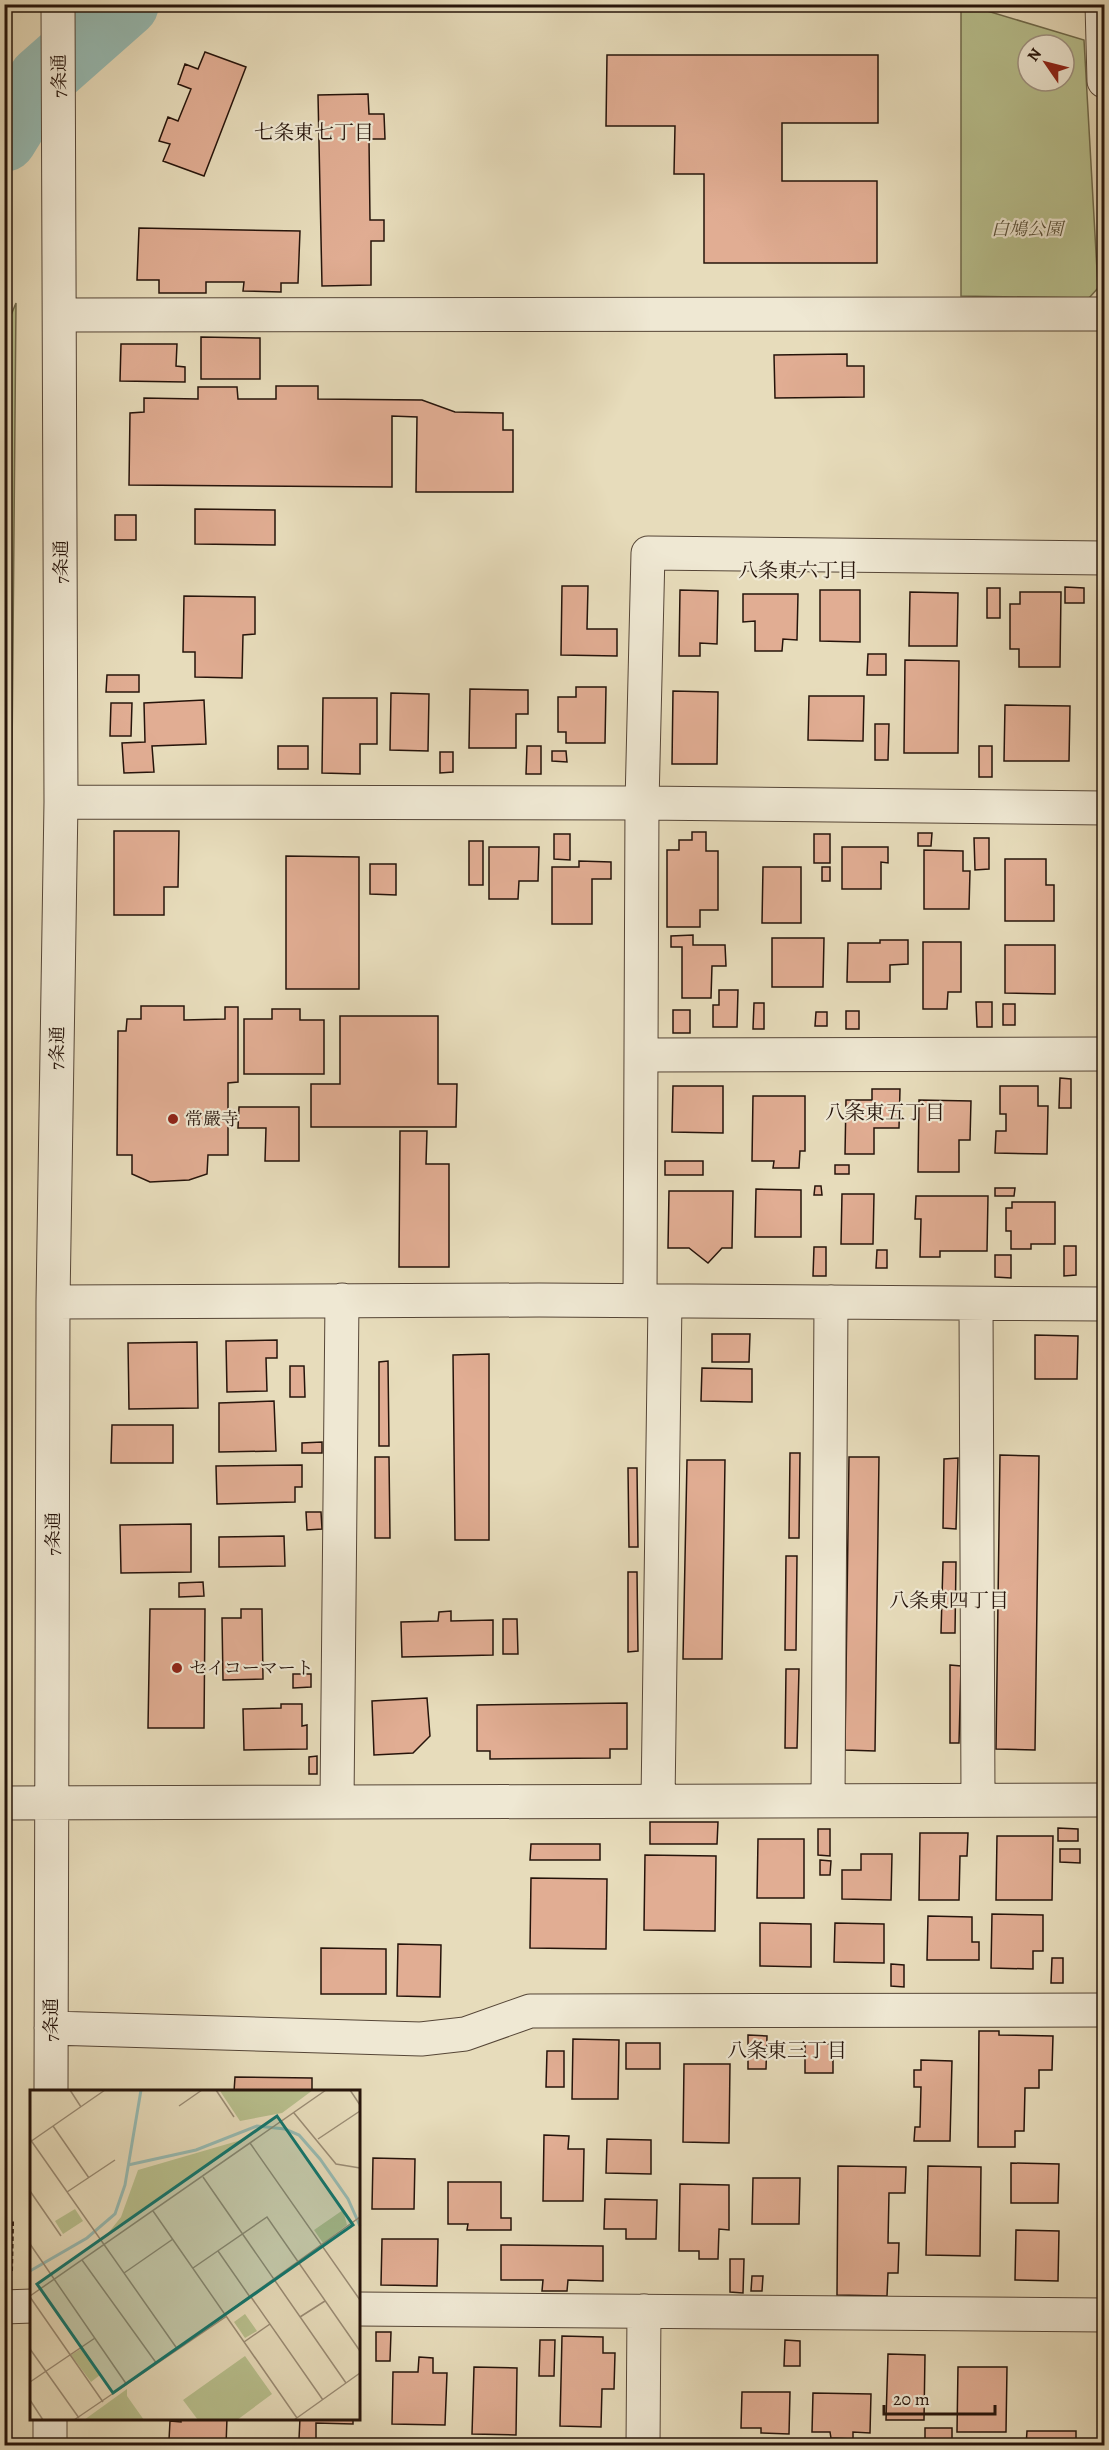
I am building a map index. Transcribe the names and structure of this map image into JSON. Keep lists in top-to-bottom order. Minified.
{"streets":{"street":["7条通"]},"districts":["七条東七丁目","八条東六丁目","八条東五丁目","八条東四丁目","八条東三丁目"],"parks":["白鳩公園"],"places":["常嚴寺","セイコーマート"],"scale_bar":"20 m","north":"top left"}
